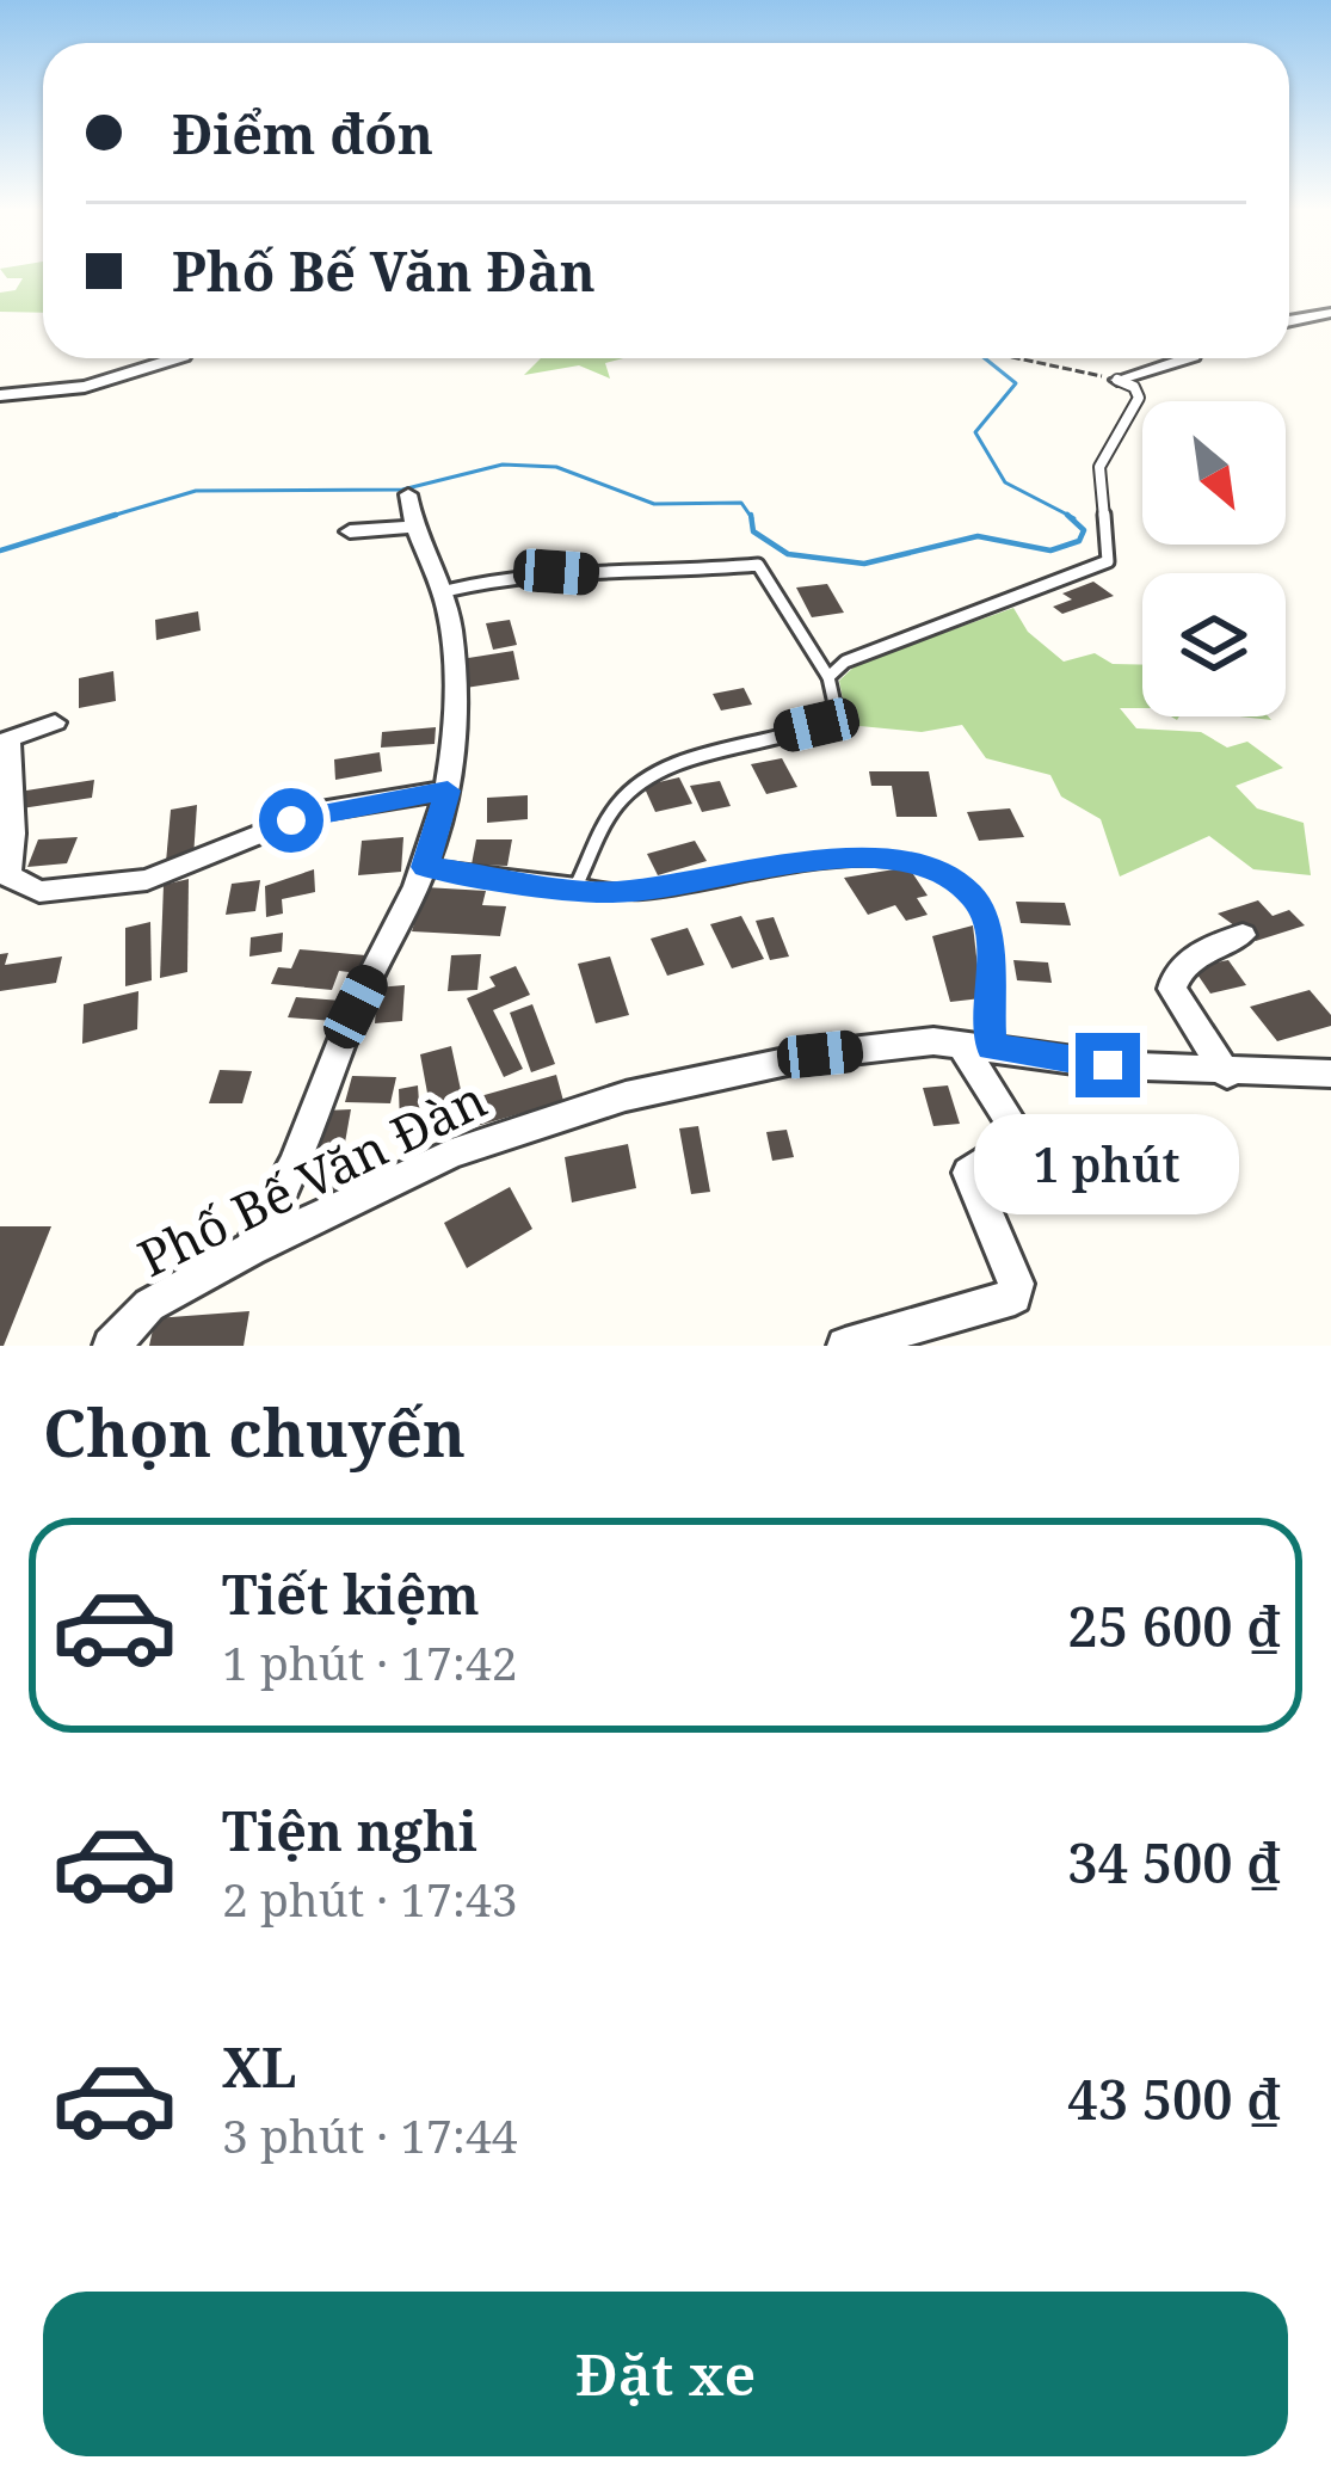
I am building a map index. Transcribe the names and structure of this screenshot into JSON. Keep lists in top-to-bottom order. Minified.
{"streets":{"street":["Phố Bế Văn Đàn"]},"north":"bottom right","page":{"banner":["Điểm đón","Phố Bế Văn Đàn"],"bubble":"1 phút","heading":"Chọn chuyến","list":[{"name":"Tiết kiệm","note":"1 phút · 17:42","value":"25 600 ₫"},{"name":"Tiện nghi","note":"2 phút · 17:43","value":"34 500 ₫"},{"name":"XL","note":"3 phút · 17:44","value":"43 500 ₫"}],"buttons":"Đặt xe"}}
